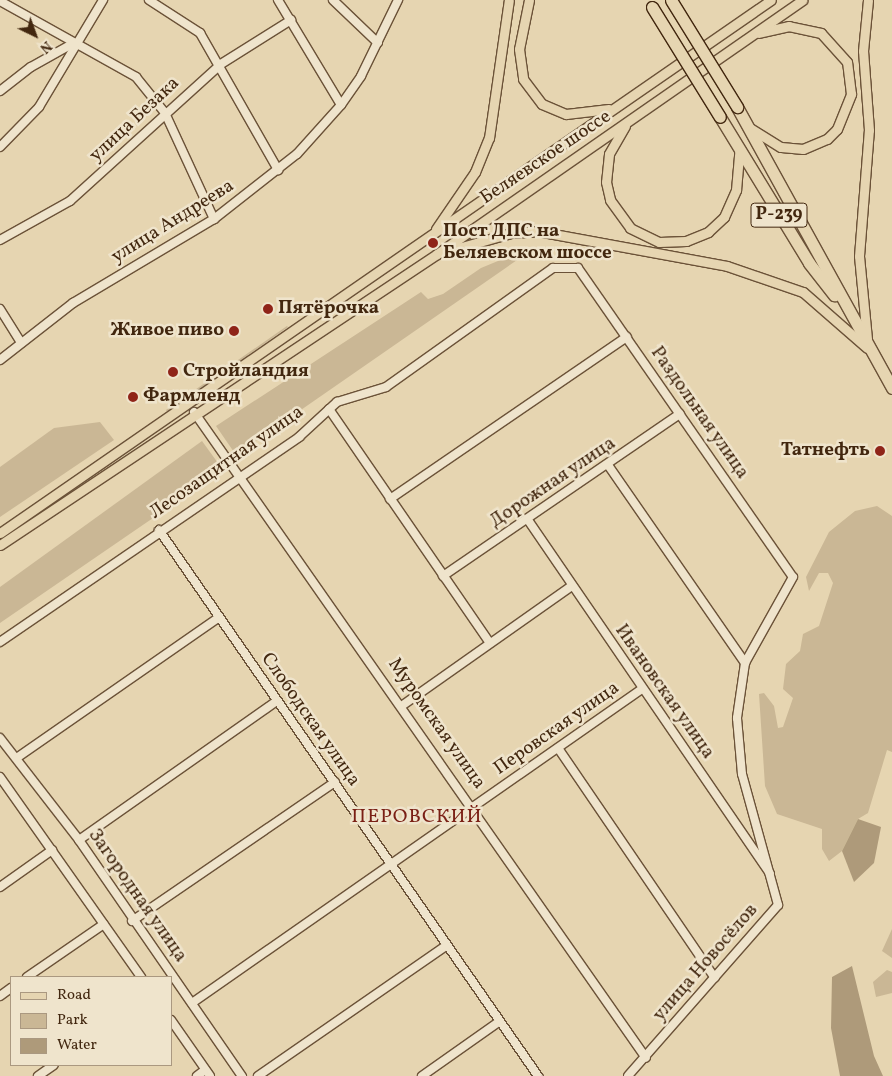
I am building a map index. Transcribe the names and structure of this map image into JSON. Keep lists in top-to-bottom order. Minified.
{"streets":{"highway":["Р-239"],"main road":["Беляевское шоссе"],"street":["улица Безака","улица Андреева","Раздольная улица","Лесозащитная улица","Дорожная улица","Ивановская улица","Слободская улица","Муромская улица","Перовская улица","Загородная улица","улица Новосёлов"]},"crossings":[["Беляевское шоссе","Муромская улица"],["Раздольная улица","Лесозащитная улица"],["Раздольная улица","Дорожная улица"],["Раздольная улица","улица Новосёлов"],["Лесозащитная улица","Слободская улица"],["Лесозащитная улица","Муромская улица"],["Дорожная улица","Ивановская улица"],["Ивановская улица","Перовская улица"],["Ивановская улица","улица Новосёлов"],["Слободская улица","Перовская улица"],["Муромская улица","Перовская улица"],["Муромская улица","улица Новосёлов"],["Перовская улица","Загородная улица"]],"districts":["ПЕРОВСКИЙ"],"places":["Пост ДПС на Беляевском шоссе","Пятёрочка","Живое пиво","Стройландия","Фармленд","Татнефть"],"legend":["Road","Park","Water"],"north":"bottom right"}
